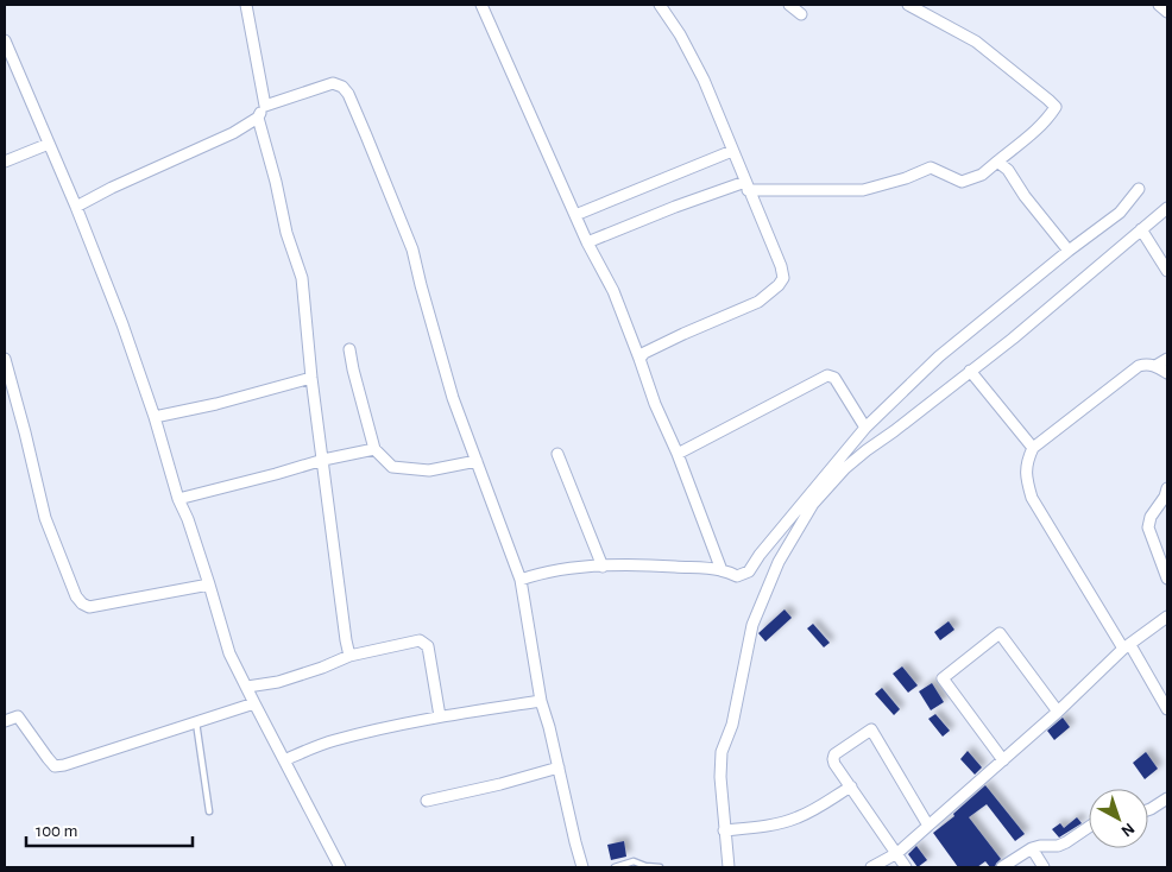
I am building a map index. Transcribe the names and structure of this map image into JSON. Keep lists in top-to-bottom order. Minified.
{"scale_bar":"100 m","north":"bottom right"}
